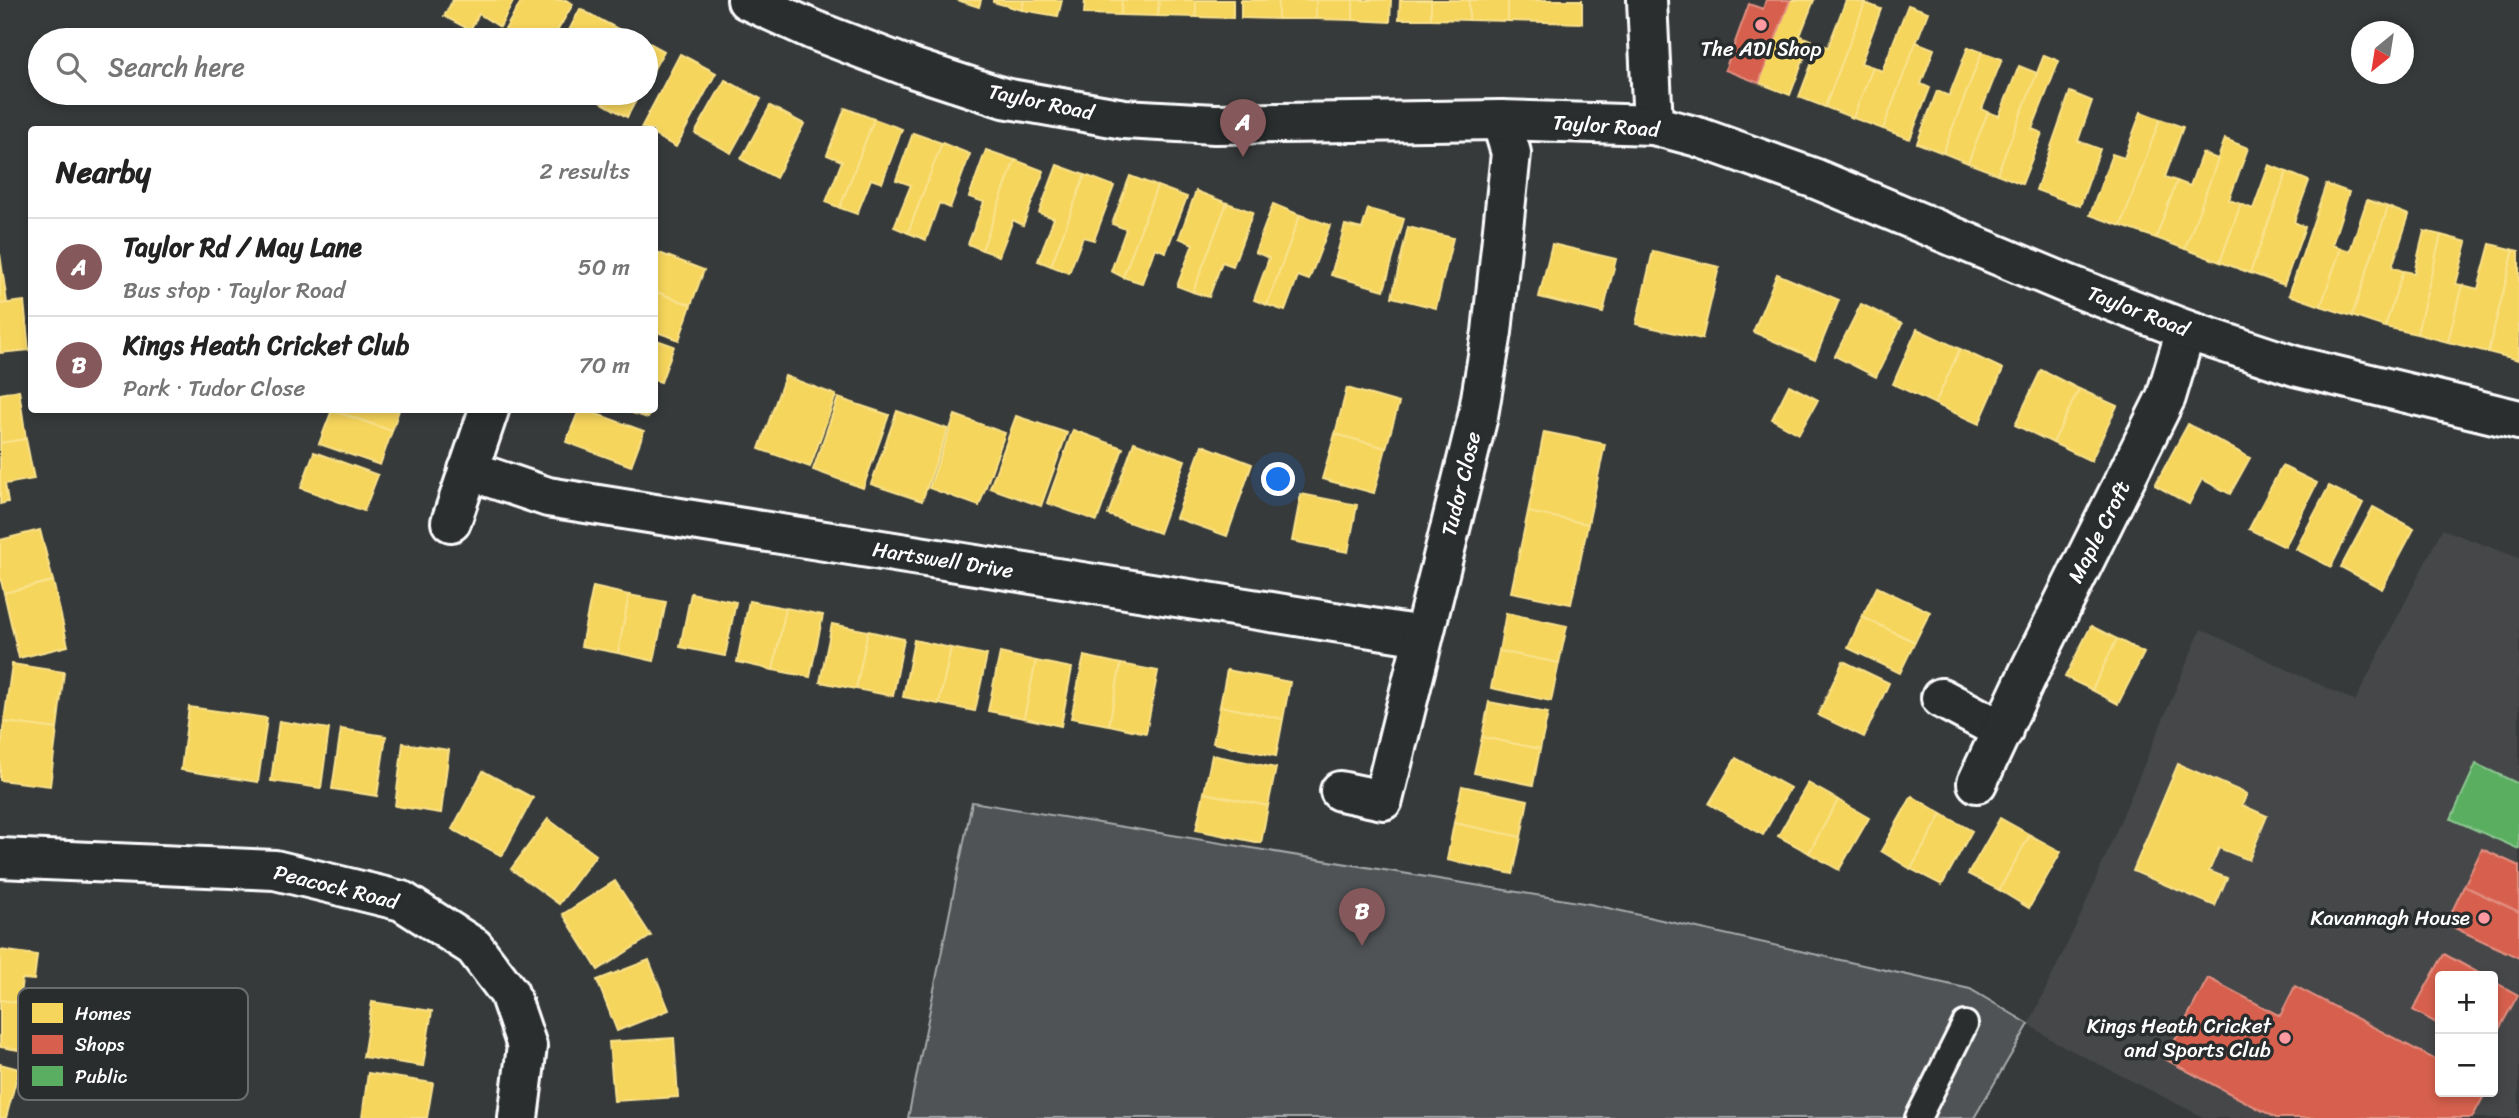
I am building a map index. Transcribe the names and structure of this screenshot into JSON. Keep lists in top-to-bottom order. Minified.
{"streets":{"street":["Taylor Road","Tudor Close","Maple Croft","Hartswell Drive","Peacock Road"]},"crossings":[["Taylor Road","Tudor Close"],["Taylor Road","Maple Croft"],["Tudor Close","Hartswell Drive"]],"places":["The ADI Shop","Kavannagh House","Kings Heath Cricket and Sports Club"],"legend":["Homes","Shops","Public"],"north":"bottom left","page":{"search":"Search here","pins":["A","B"],"heading":["Nearby","2 results"],"list":[{"mark":"A","name":"Taylor Rd / May Lane","note":"Bus stop · Taylor Road","value":"50 m"},{"mark":"B","name":"Kings Heath Cricket Club","note":"Park · Tudor Close","value":"70 m"}],"map_buttons":["+","−"]}}
